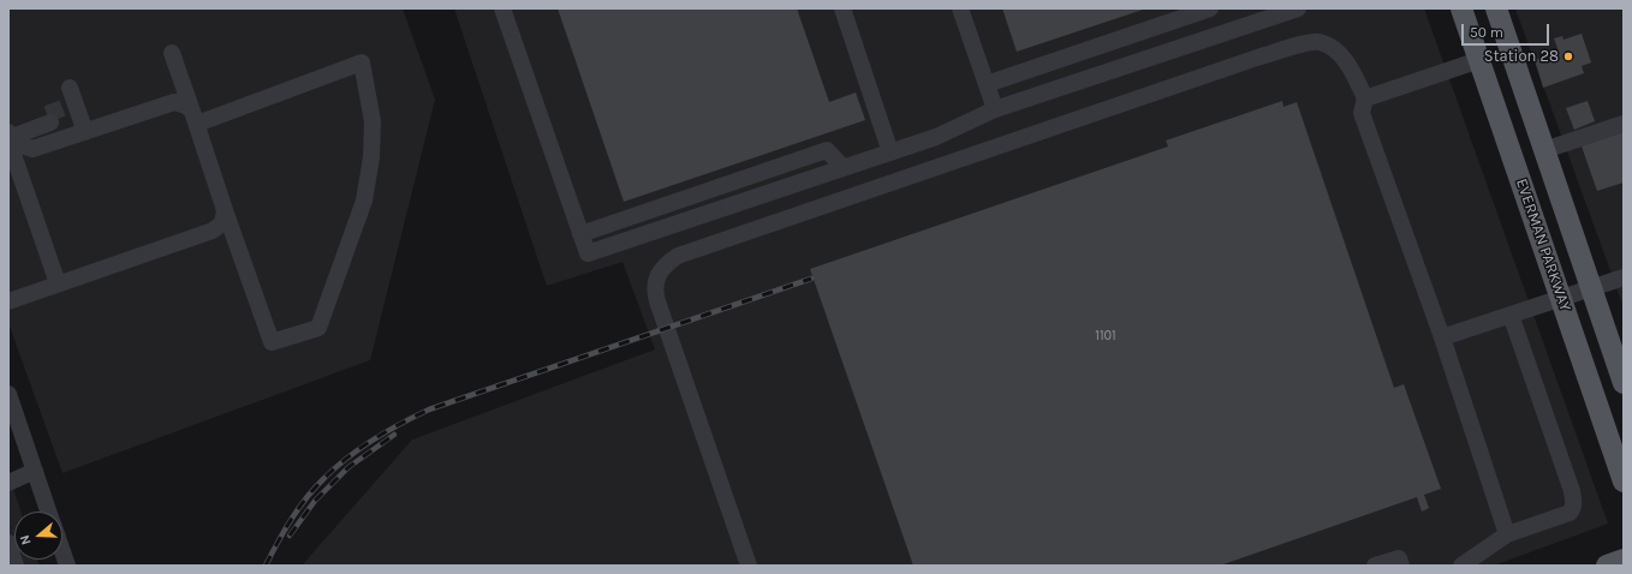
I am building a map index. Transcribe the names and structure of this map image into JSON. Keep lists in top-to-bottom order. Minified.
{"streets":{"main road":["EVERMAN PARKWAY"]},"places":["Station 28"],"house_numbers":["1101"],"scale_bar":"50 m","north":"left"}
